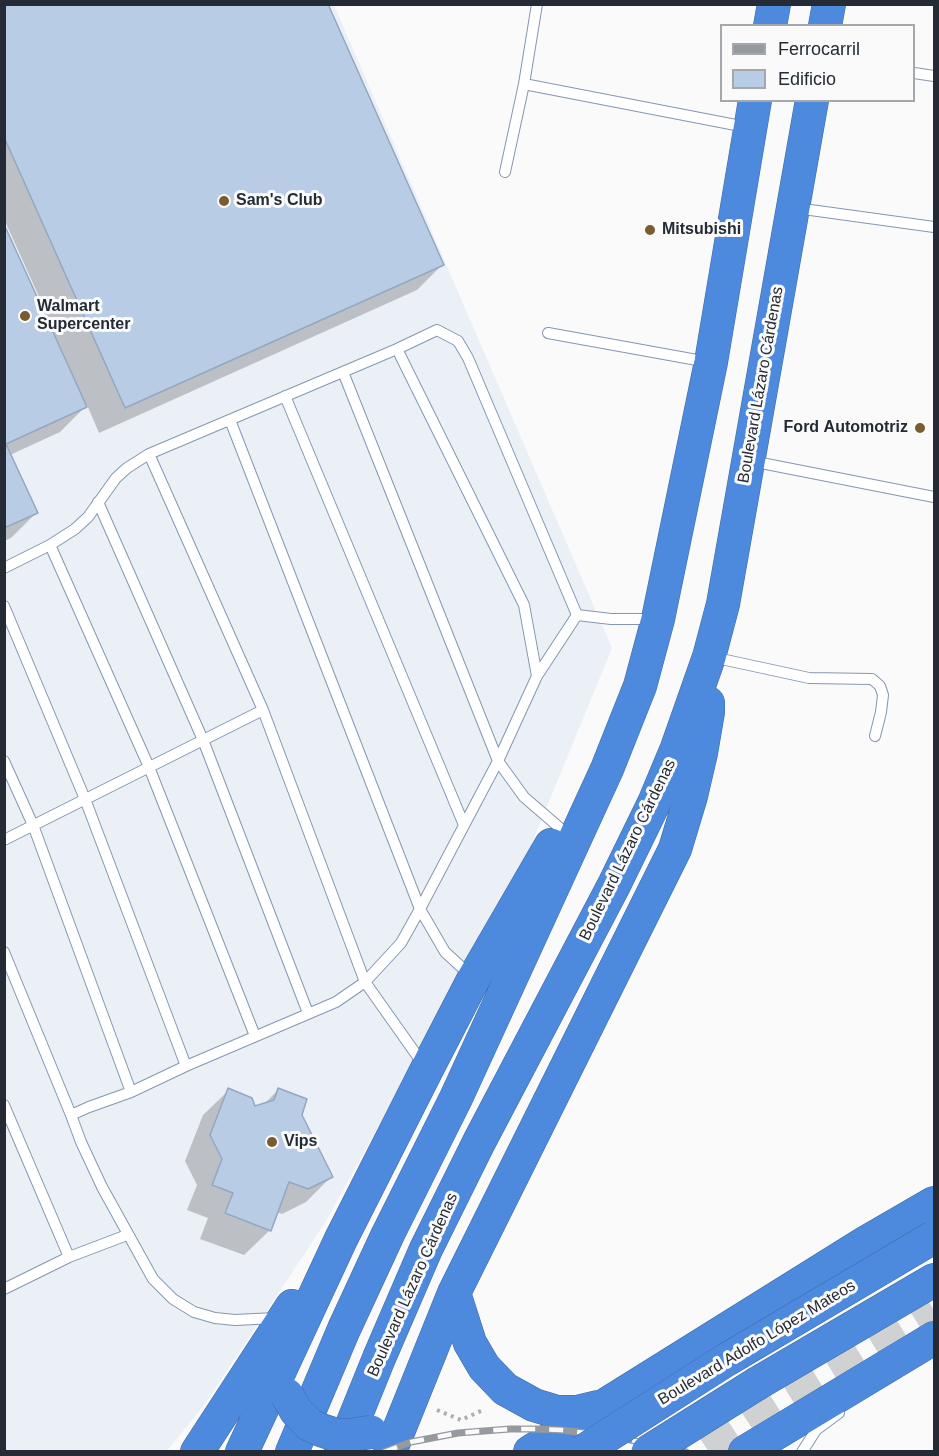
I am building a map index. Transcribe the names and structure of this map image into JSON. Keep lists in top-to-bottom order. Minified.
{"streets":{"highway":["Boulevard Lázaro Cárdenas","Boulevard Adolfo López Mateos"]},"places":["Sam's Club","Mitsubishi","Walmart Supercenter","Ford Automotriz","Vips"],"legend":["Ferrocarril","Edificio"]}
